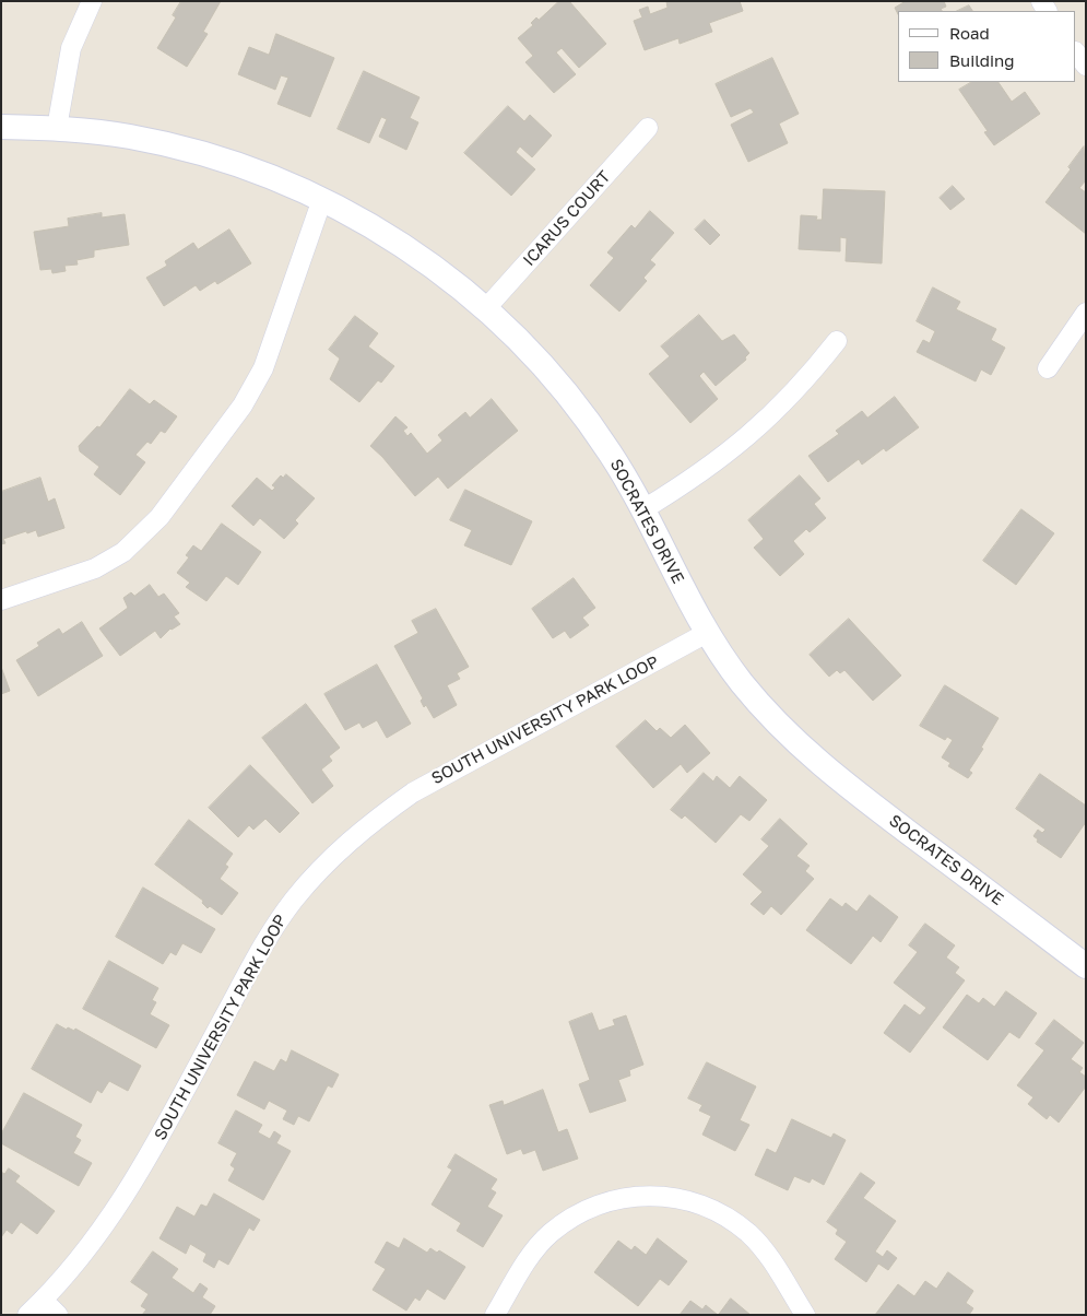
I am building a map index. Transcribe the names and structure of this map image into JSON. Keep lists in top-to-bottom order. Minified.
{"streets":{"street":["ICARUS COURT","SOCRATES DRIVE","SOUTH UNIVERSITY PARK LOOP"]},"crossings":[["ICARUS COURT","SOCRATES DRIVE"],["SOCRATES DRIVE","SOUTH UNIVERSITY PARK LOOP"]],"legend":["Road","Building"]}
